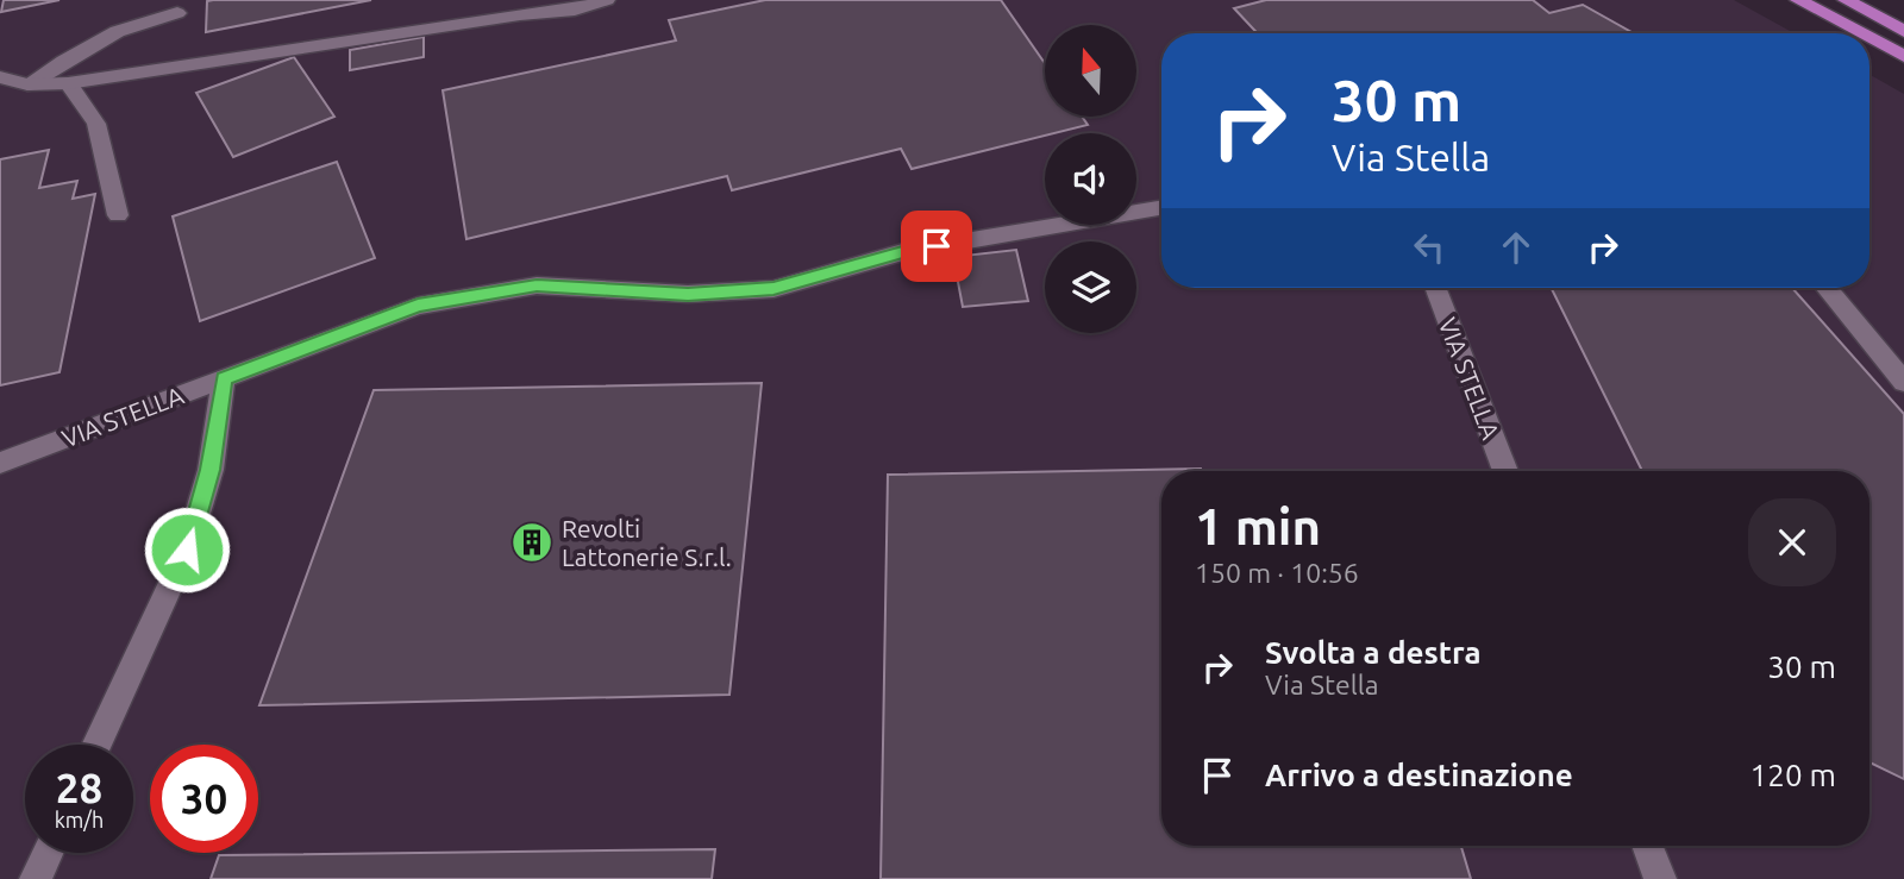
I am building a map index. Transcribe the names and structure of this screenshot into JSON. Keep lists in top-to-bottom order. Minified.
{"streets":{"street":["VIA STELLA"]},"places":{"building":["Revolti Lattonerie S.r.l."]},"north":"top","page":{"turn":["30 m","Via Stella"],"heading":["1 min","150 m · 10:56"],"list":[{"name":"Svolta a destra","note":"Via Stella","value":"30 m"},{"name":"Arrivo a destinazione","value":"120 m"}],"speed":"28 km/h","limit":"30"}}
